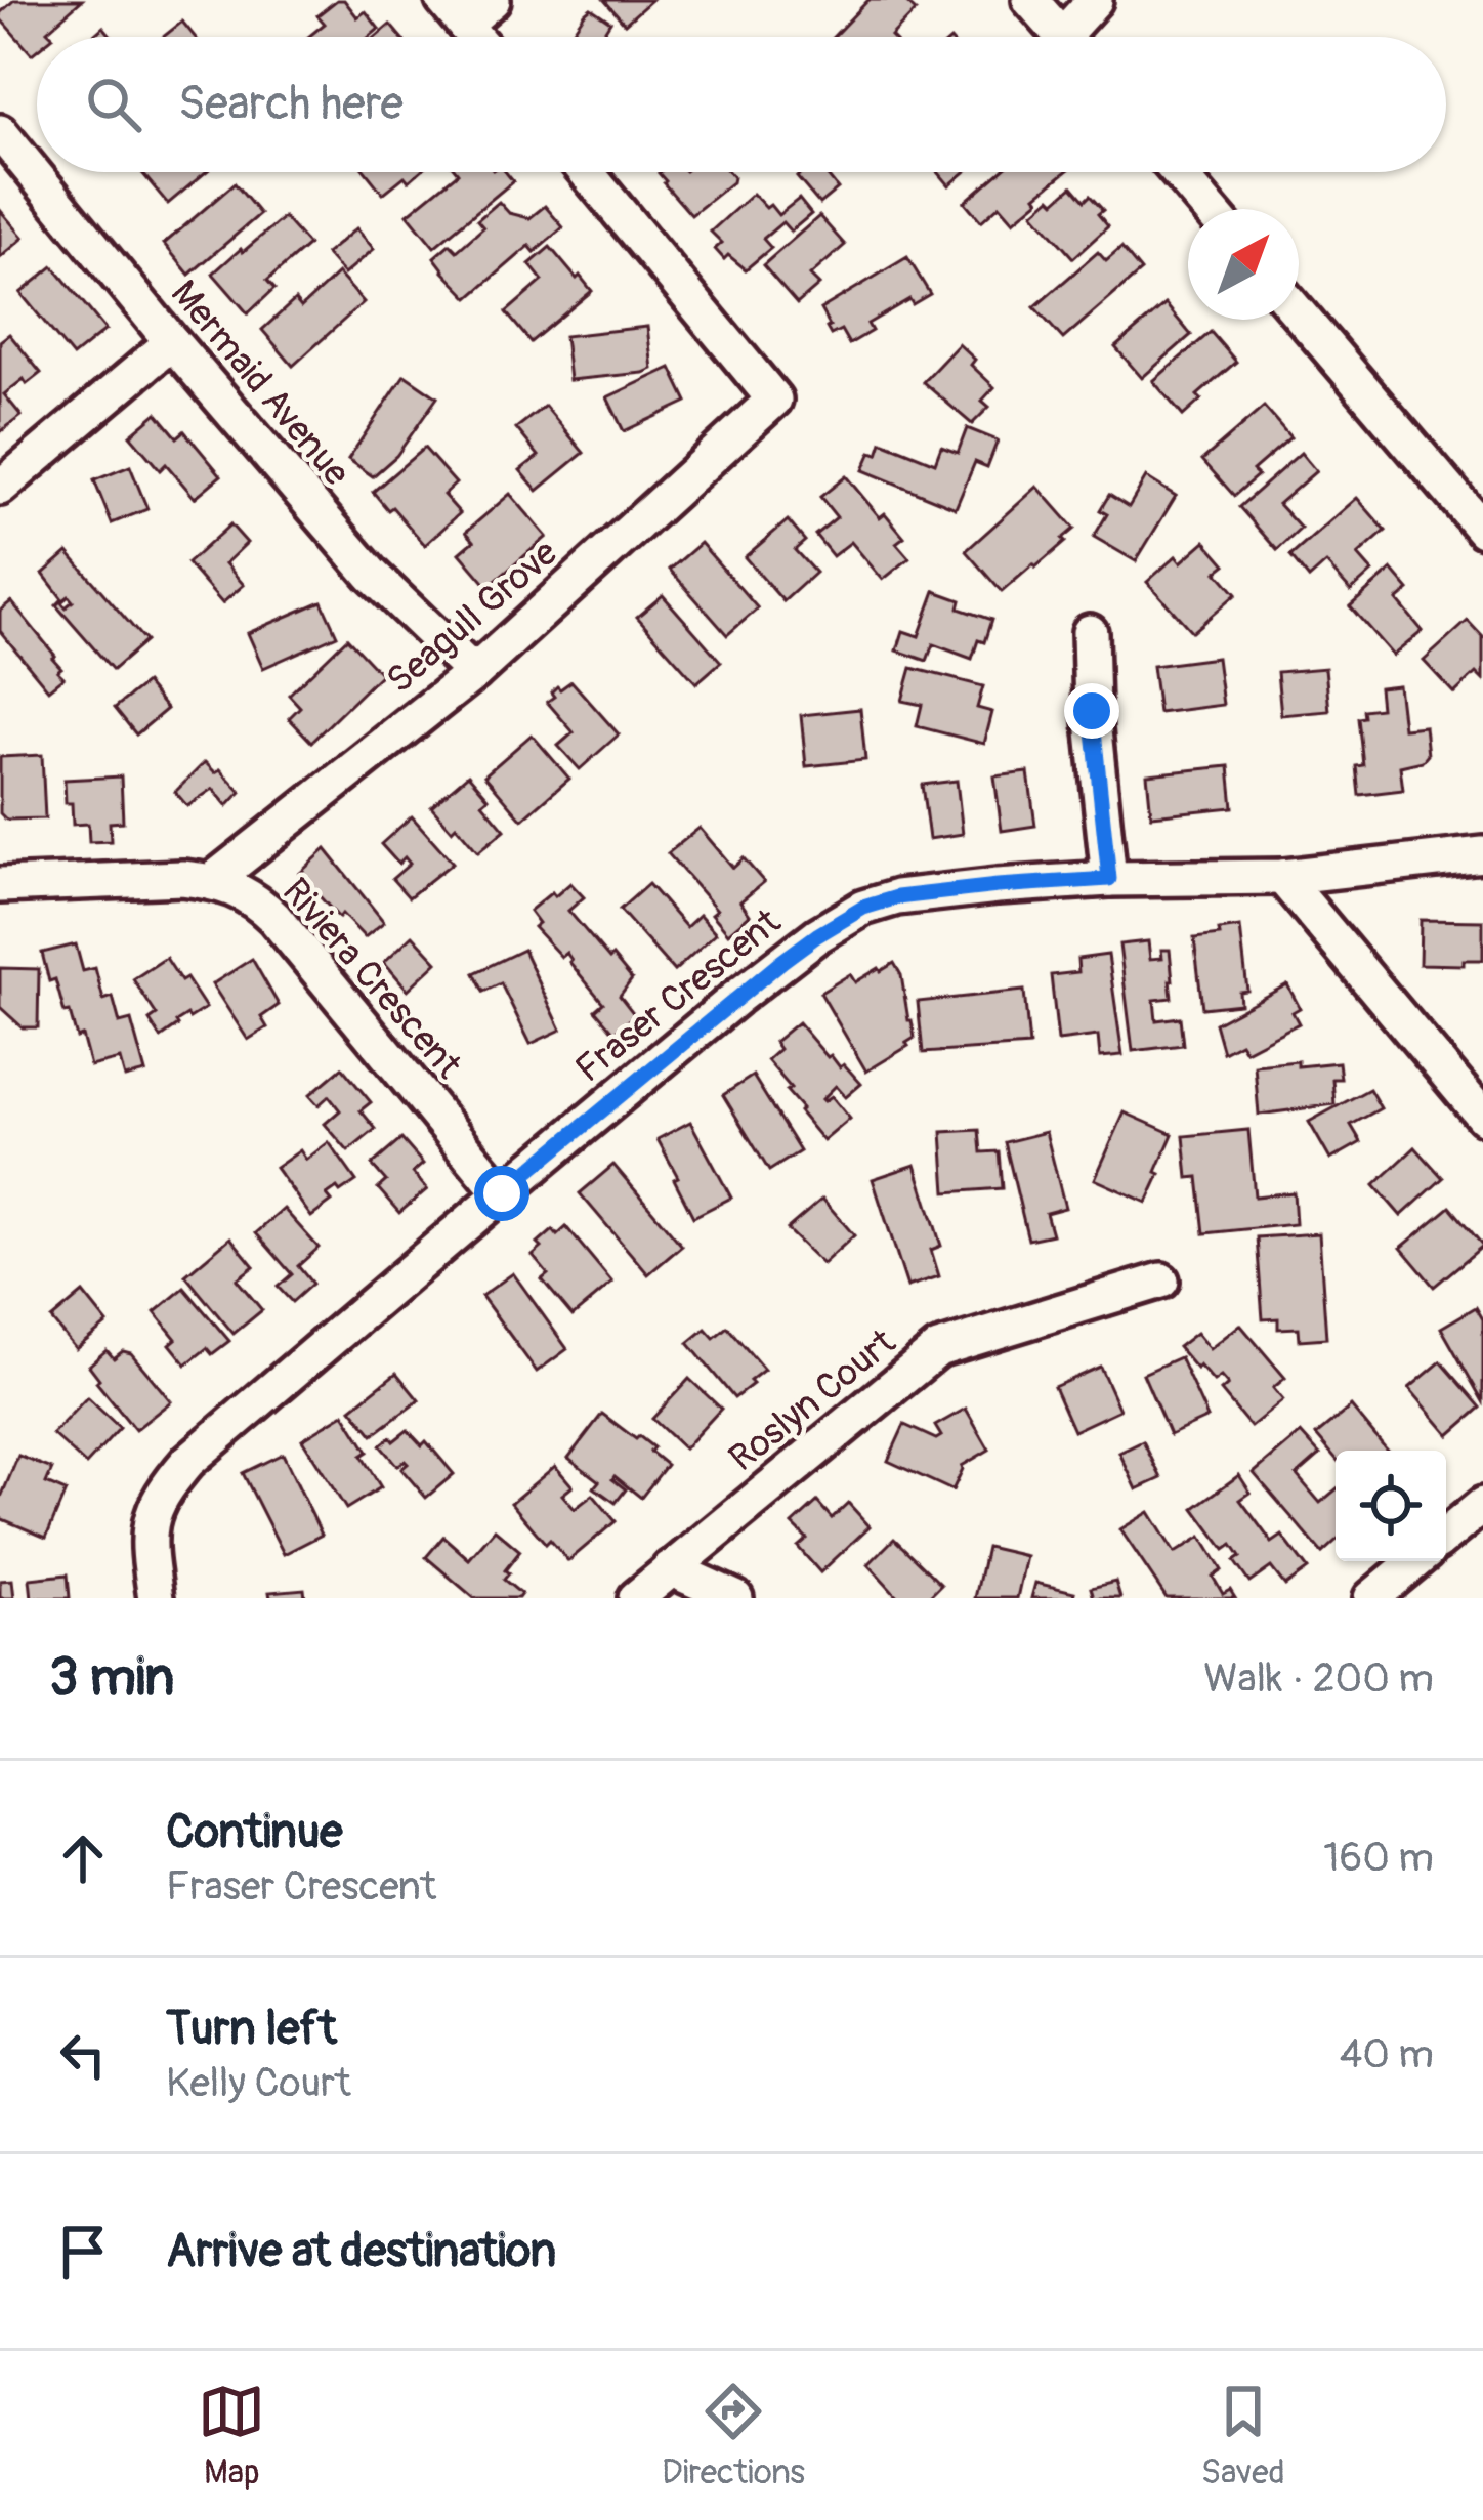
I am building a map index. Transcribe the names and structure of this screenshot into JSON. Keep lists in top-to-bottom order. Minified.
{"streets":{"street":["Mermaid Avenue","Seagull Grove","Riviera Crescent","Fraser Crescent","Roslyn Court"]},"crossings":[["Mermaid Avenue","Seagull Grove"],["Seagull Grove","Riviera Crescent"],["Riviera Crescent","Fraser Crescent"]],"north":"top right","page":{"search":"Search here","heading":["3 min","Walk · 200 m"],"list":[["Continue","Fraser Crescent","160 m"],["Turn left","Kelly Court","40 m"],"Arrive at destination"],"nav":["Map","Directions","Saved"]}}
